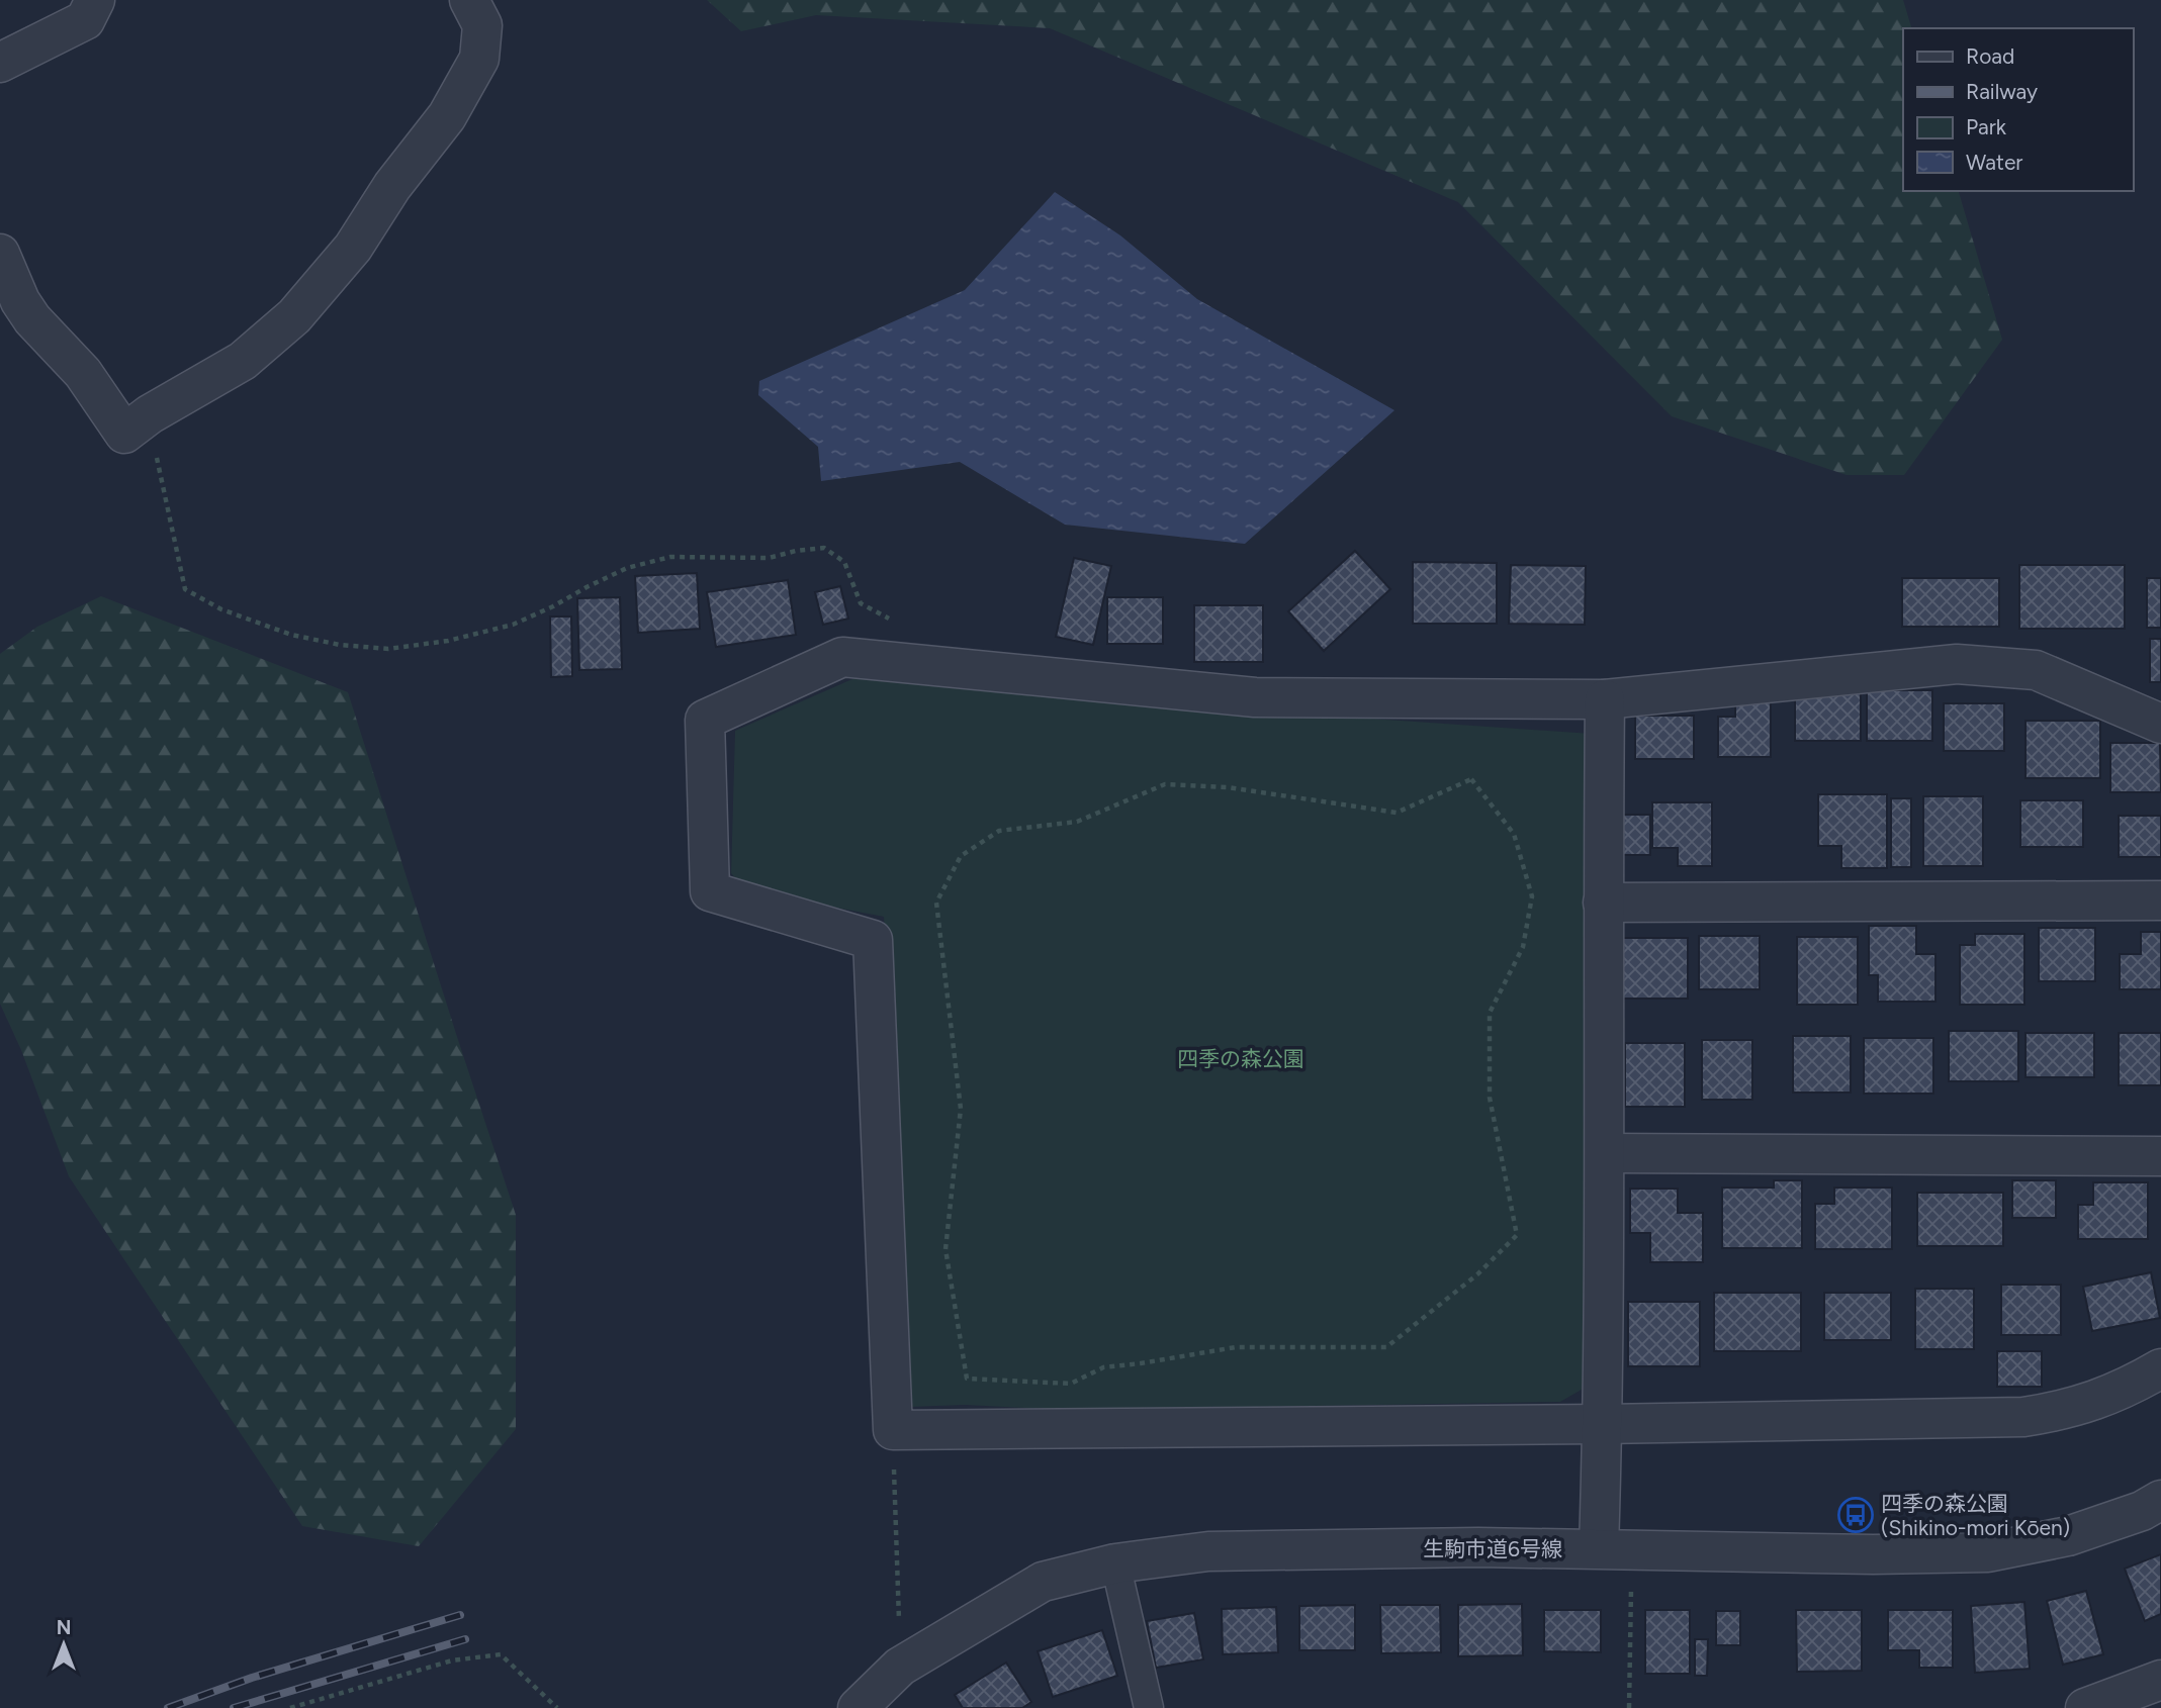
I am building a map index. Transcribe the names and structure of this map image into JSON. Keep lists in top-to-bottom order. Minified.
{"streets":{"street":["生駒市道6号線"]},"parks":["四季の森公園"],"places":{"bus stop":["四季の森公園 (Shikino-mori Kōen)"]},"legend":["Road","Railway","Park","Water"],"north":"top"}
